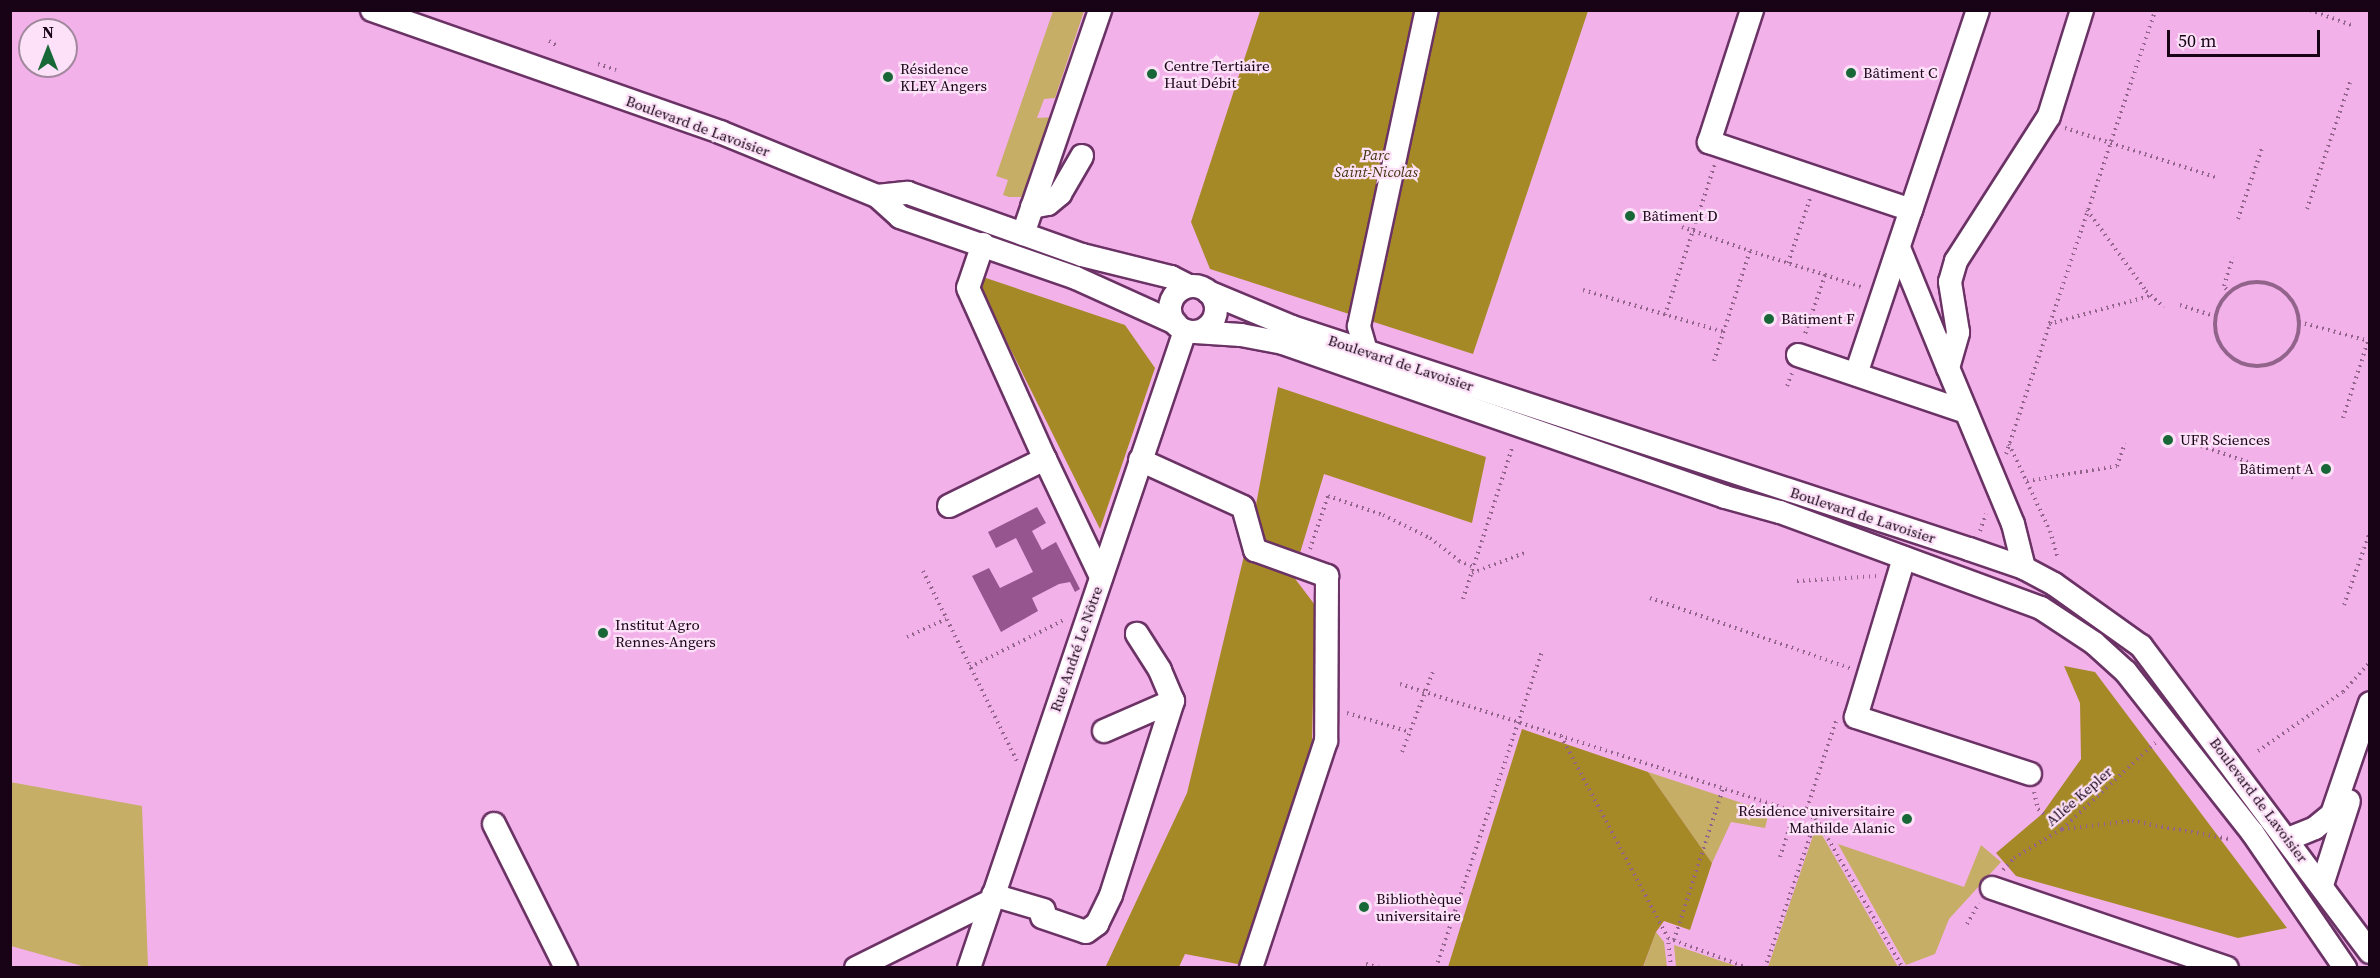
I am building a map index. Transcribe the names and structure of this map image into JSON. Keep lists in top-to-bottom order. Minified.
{"streets":{"street":["Boulevard de Lavoisier","Rue André Le Nôtre"],"path":["Allée Kepler"]},"crossings":[["Boulevard de Lavoisier","Rue André Le Nôtre"]],"parks":["Parc Saint-Nicolas"],"places":["Bâtiment C","Centre Tertiaire Haut Débit","Résidence KLEY Angers","Bâtiment D","Bâtiment F","UFR Sciences","Bâtiment A","Institut Agro Rennes-Angers","Résidence universitaire Mathilde Alanic","Bibliothèque universitaire"],"scale_bar":"50 m","north":"top"}
